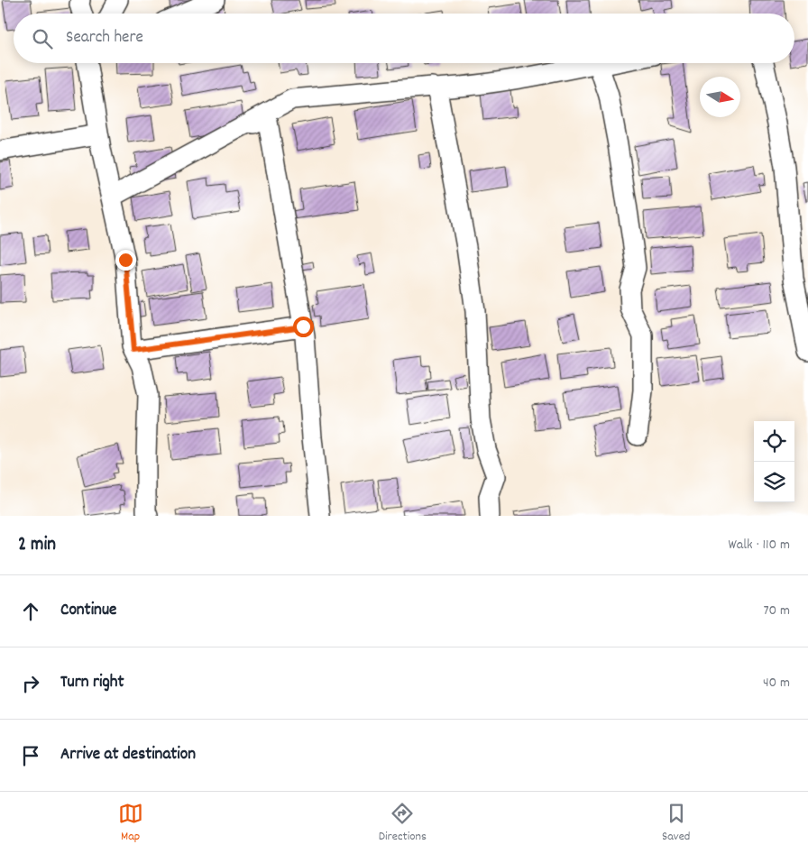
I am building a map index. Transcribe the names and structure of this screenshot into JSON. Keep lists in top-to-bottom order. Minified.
{"north":"right","page":{"search":"Search here","heading":["2 min","Walk · 110 m"],"list":[["Continue","70 m"],["Turn right","40 m"],"Arrive at destination"],"nav":["Map","Directions","Saved"]}}
